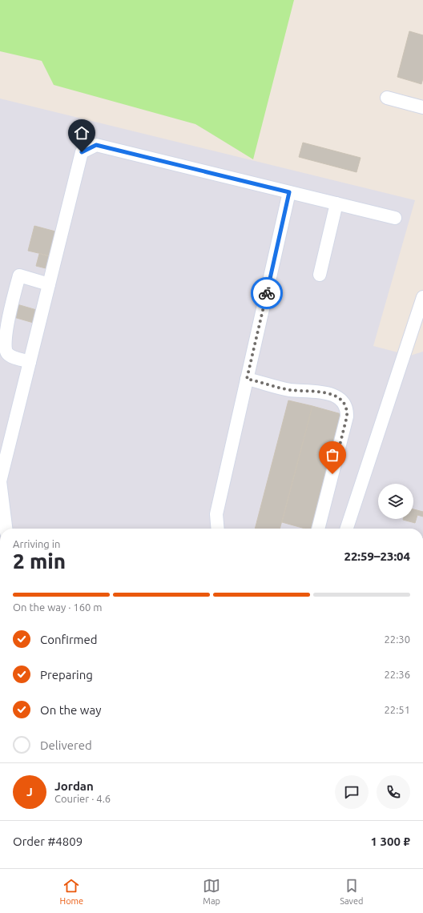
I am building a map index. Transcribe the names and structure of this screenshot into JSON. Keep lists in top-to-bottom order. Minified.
{"page":{"heading":["2 min","Arriving in","22:59–23:04"],"panel":["Jordan","Courier · 4.6","Order #4809","1 300 ₽"],"bar":"On the way · 160 m","list":[["Confirmed","22:30"],["Preparing","22:36"],["On the way","22:51"],"Delivered"],"round":"J","tabs":["Home","Map","Saved"]}}
